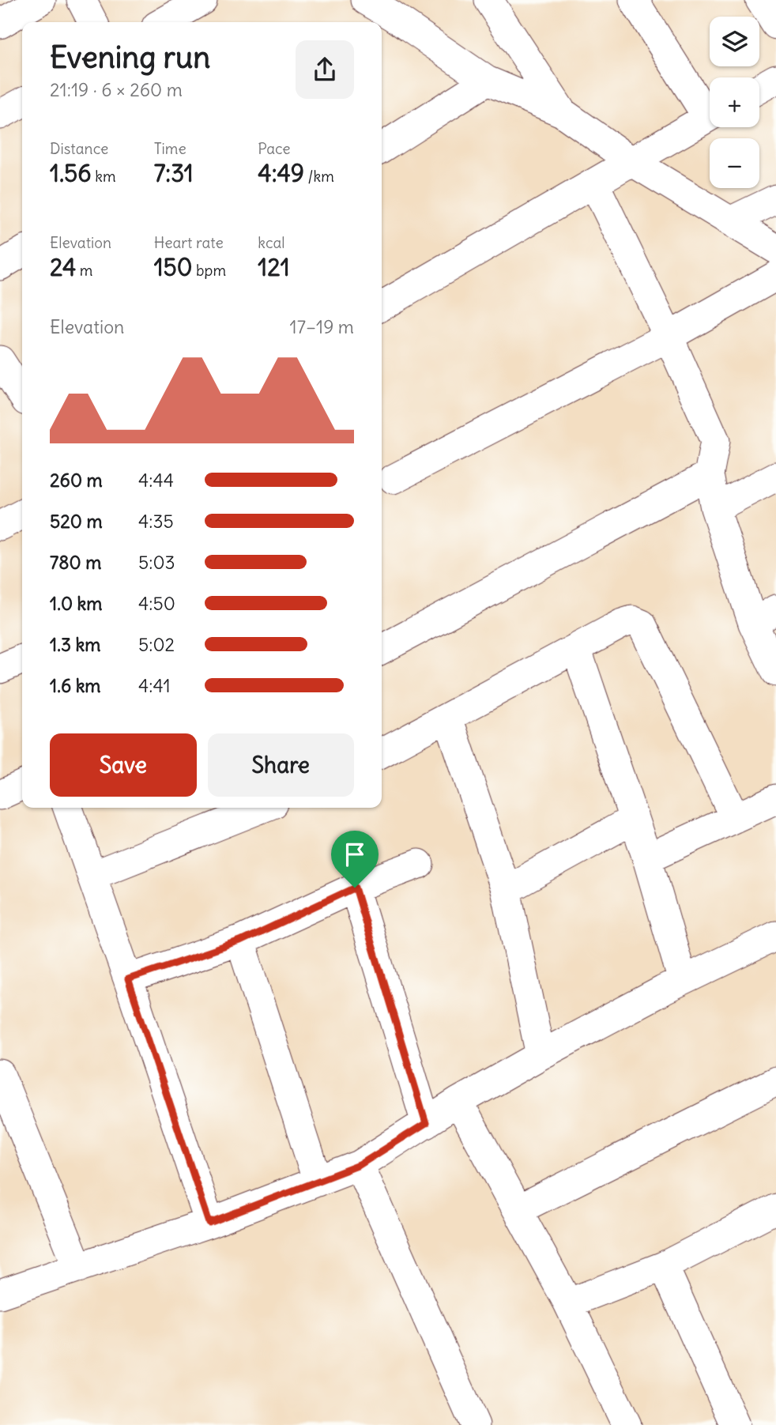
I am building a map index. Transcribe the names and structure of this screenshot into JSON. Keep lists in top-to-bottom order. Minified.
{"page":{"map_buttons":["+","−"],"heading":["Evening run","21:19 · 6 × 260 m"],"stats":[["Distance","1.56 km"],["Time","7:31"],["Pace","4:49 /km"],["Elevation","24 m"],["Heart rate","150 bpm"],["kcal","121"]],"chart":["Elevation","17–19 m"],"list":[{"name":"260 m","note":"4:44"},{"name":"520 m","note":"4:35"},{"name":"780 m","note":"5:03"},{"name":"1.0 km","note":"4:50"},{"name":"1.3 km","note":"5:02"},{"name":"1.6 km","note":"4:41"}],"buttons":["Save","Share"]}}
